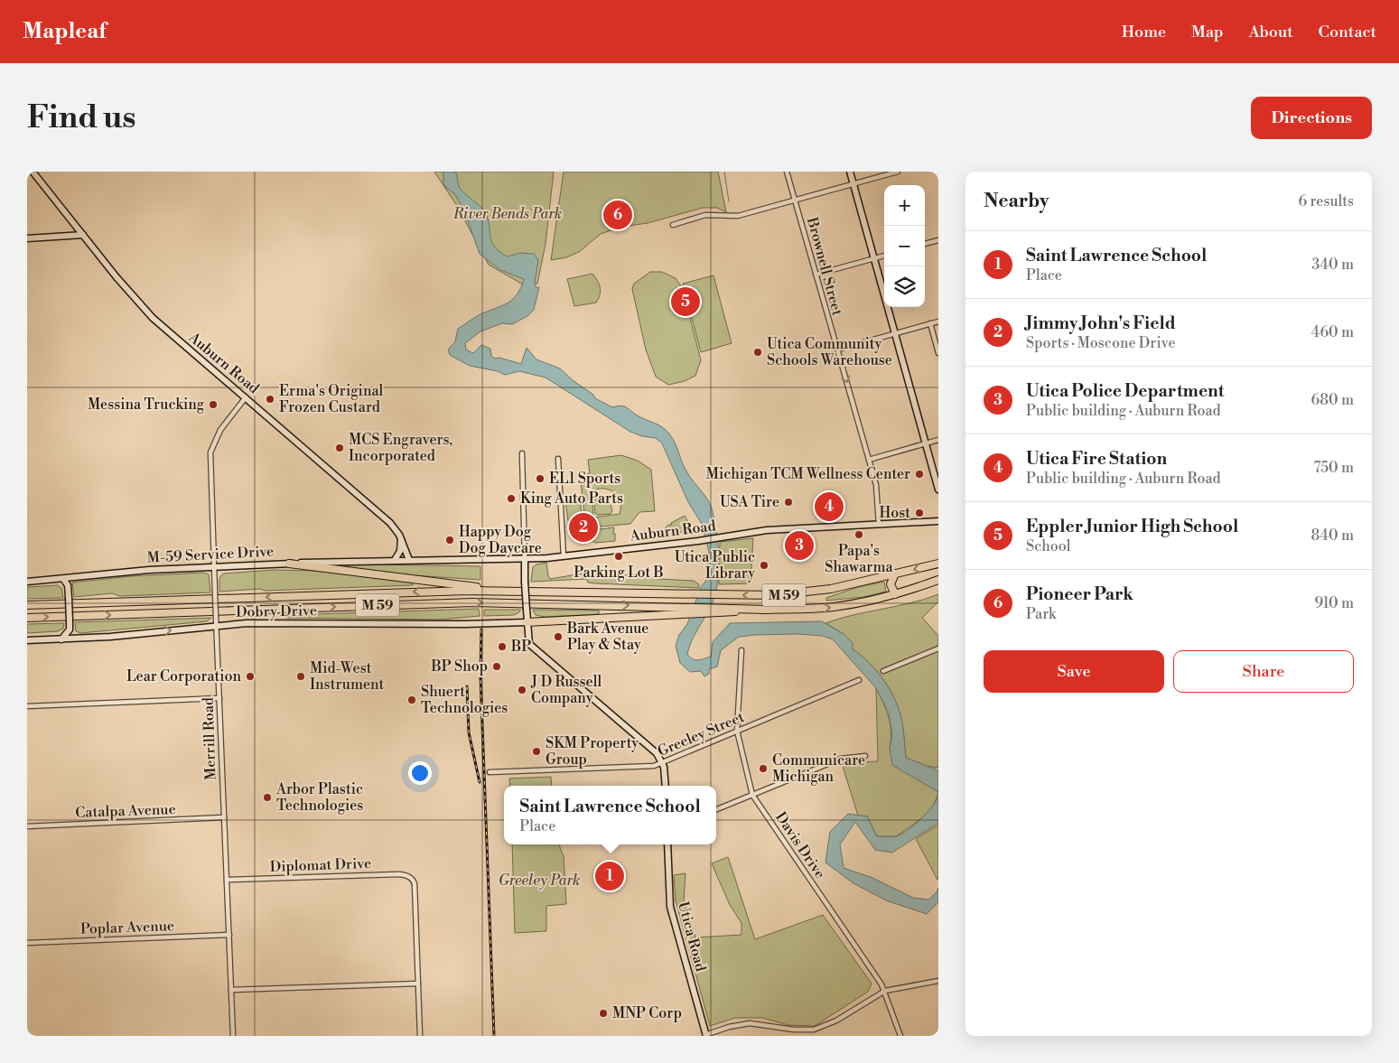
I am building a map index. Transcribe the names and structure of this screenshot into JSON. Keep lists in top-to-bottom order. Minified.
{"streets":{"highway":["M 59"],"street":["Brownell Street","Auburn Road","M-59 Service Drive","Dobry Drive","Greeley Street","Merrill Road","Catalpa Avenue","Davis Drive","Diplomat Drive","Poplar Avenue","Utica Road"]},"crossings":[["Brownell Street","Auburn Road"],["Auburn Road","M-59 Service Drive"],["Auburn Road","Merrill Road"],["M-59 Service Drive","Merrill Road"],["Dobry Drive","Merrill Road"],["Greeley Street","Davis Drive"],["Merrill Road","Catalpa Avenue"],["Merrill Road","Diplomat Drive"],["Merrill Road","Poplar Avenue"]],"parks":["River Bends Park","Greeley Park"],"places":["Utica Community Schools Warehouse","Erma's Original Frozen Custard","Messina Trucking","MCS Engravers, Incorporated","Michigan TCM Wellness Center","EL1 Sports","King Auto Parts","USA Tire","Host","Papa's Shawarma","Happy Dog Dog Daycare","Parking Lot B","Utica Public Library","Bark Avenue Play & Stay","BP","BP Shop","Lear Corporation","Mid-West Instrument","J D Russell Company","Shuert Technologies","SKM Property Group","Communicare Michigan","Arbor Plastic Technologies","MNP Corp"],"page":{"header":"Mapleaf","nav":["Home","Map","About","Contact"],"buttons":["Directions",["Save","Share"]],"title":"Find us","heading":["Nearby","6 results"],"map_buttons":["+","−"],"pins":["6","5","4","2","3","1"],"list":[{"mark":"1","name":"Saint Lawrence School","note":"Place","value":"340 m"},{"mark":"2","name":"Jimmy John's Field","note":"Sports · Moscone Drive","value":"460 m"},{"mark":"3","name":"Utica Police Department","note":"Public building · Auburn Road","value":"680 m"},{"mark":"4","name":"Utica Fire Station","note":"Public building · Auburn Road","value":"750 m"},{"mark":"5","name":"Eppler Junior High School","note":"School","value":"840 m"},{"mark":"6","name":"Pioneer Park","note":"Park","value":"910 m"}],"popup":["Saint Lawrence School","Place"]}}
